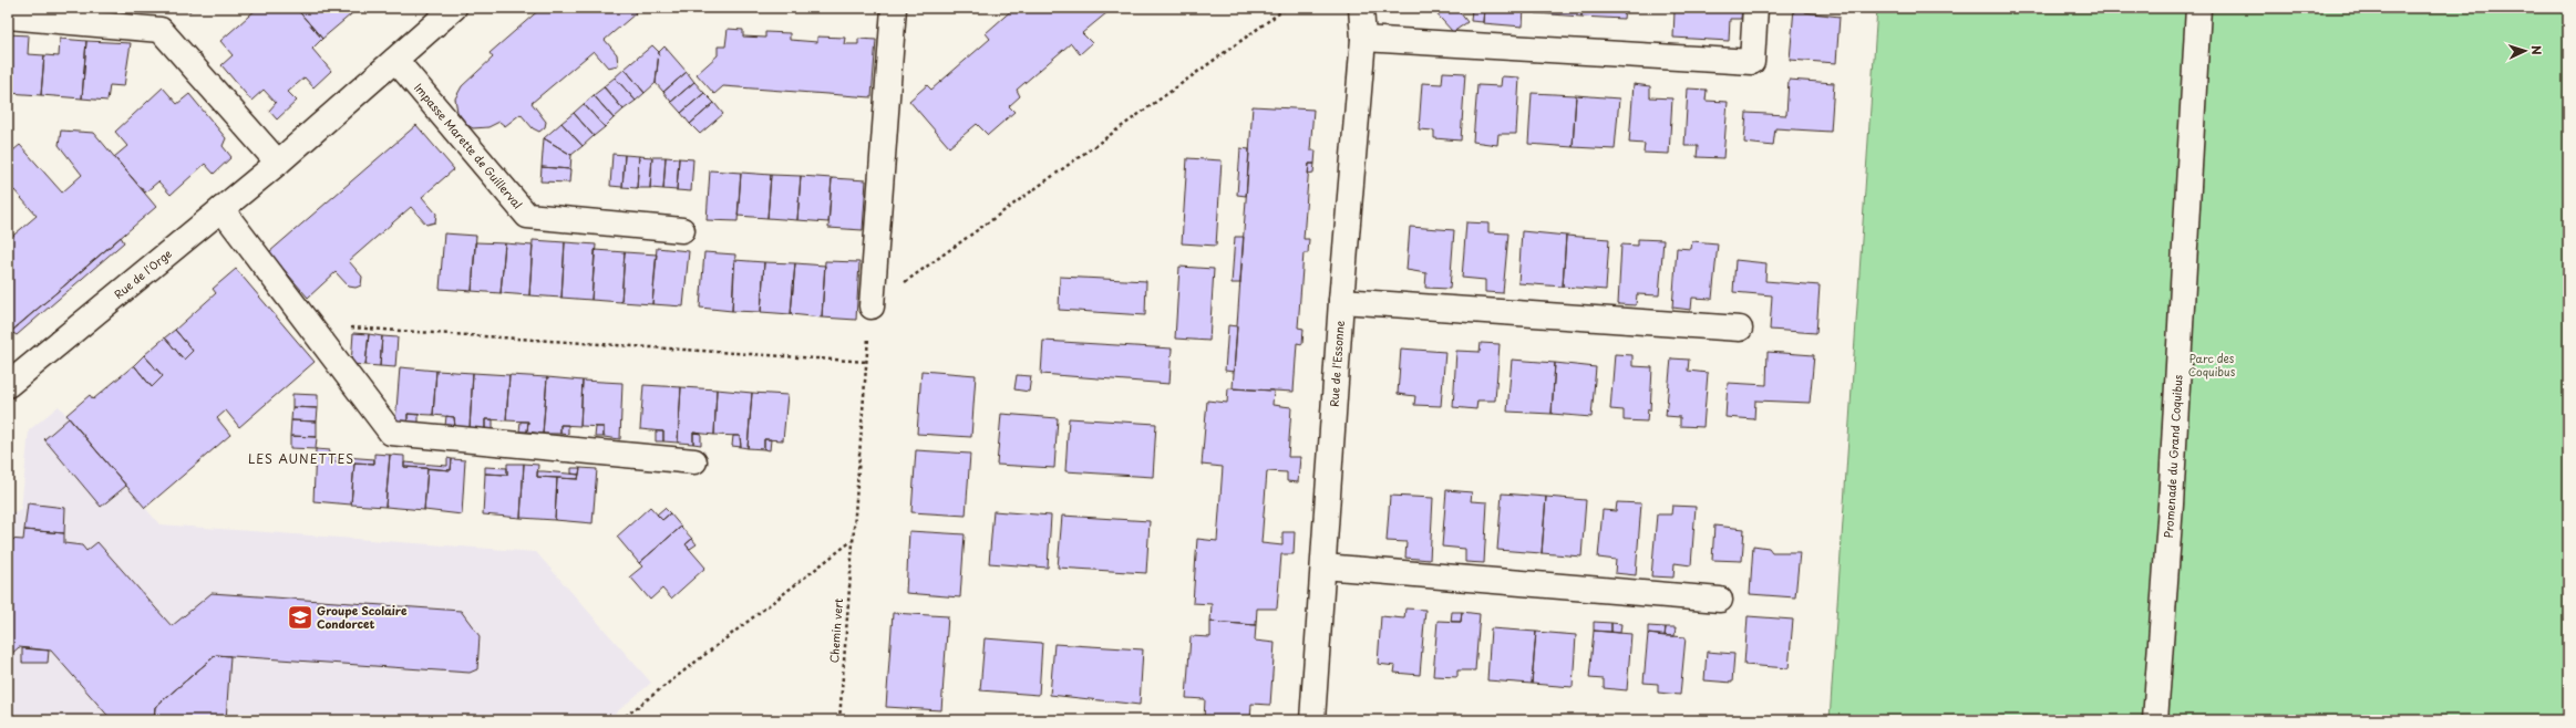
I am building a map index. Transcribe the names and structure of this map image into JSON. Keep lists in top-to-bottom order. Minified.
{"streets":{"street":["Impasse Marette de Guillerval","Rue de l'Orge","Rue de l'Essonne","Promenade du Grand Coquibus"],"path":["Chemin vert"]},"crossings":[["Impasse Marette de Guillerval","Rue de l'Orge"]],"districts":["LES AUNETTES"],"parks":["Parc des Coquibus"],"places":{"school or university":["Groupe Scolaire Condorcet"]},"north":"right"}
